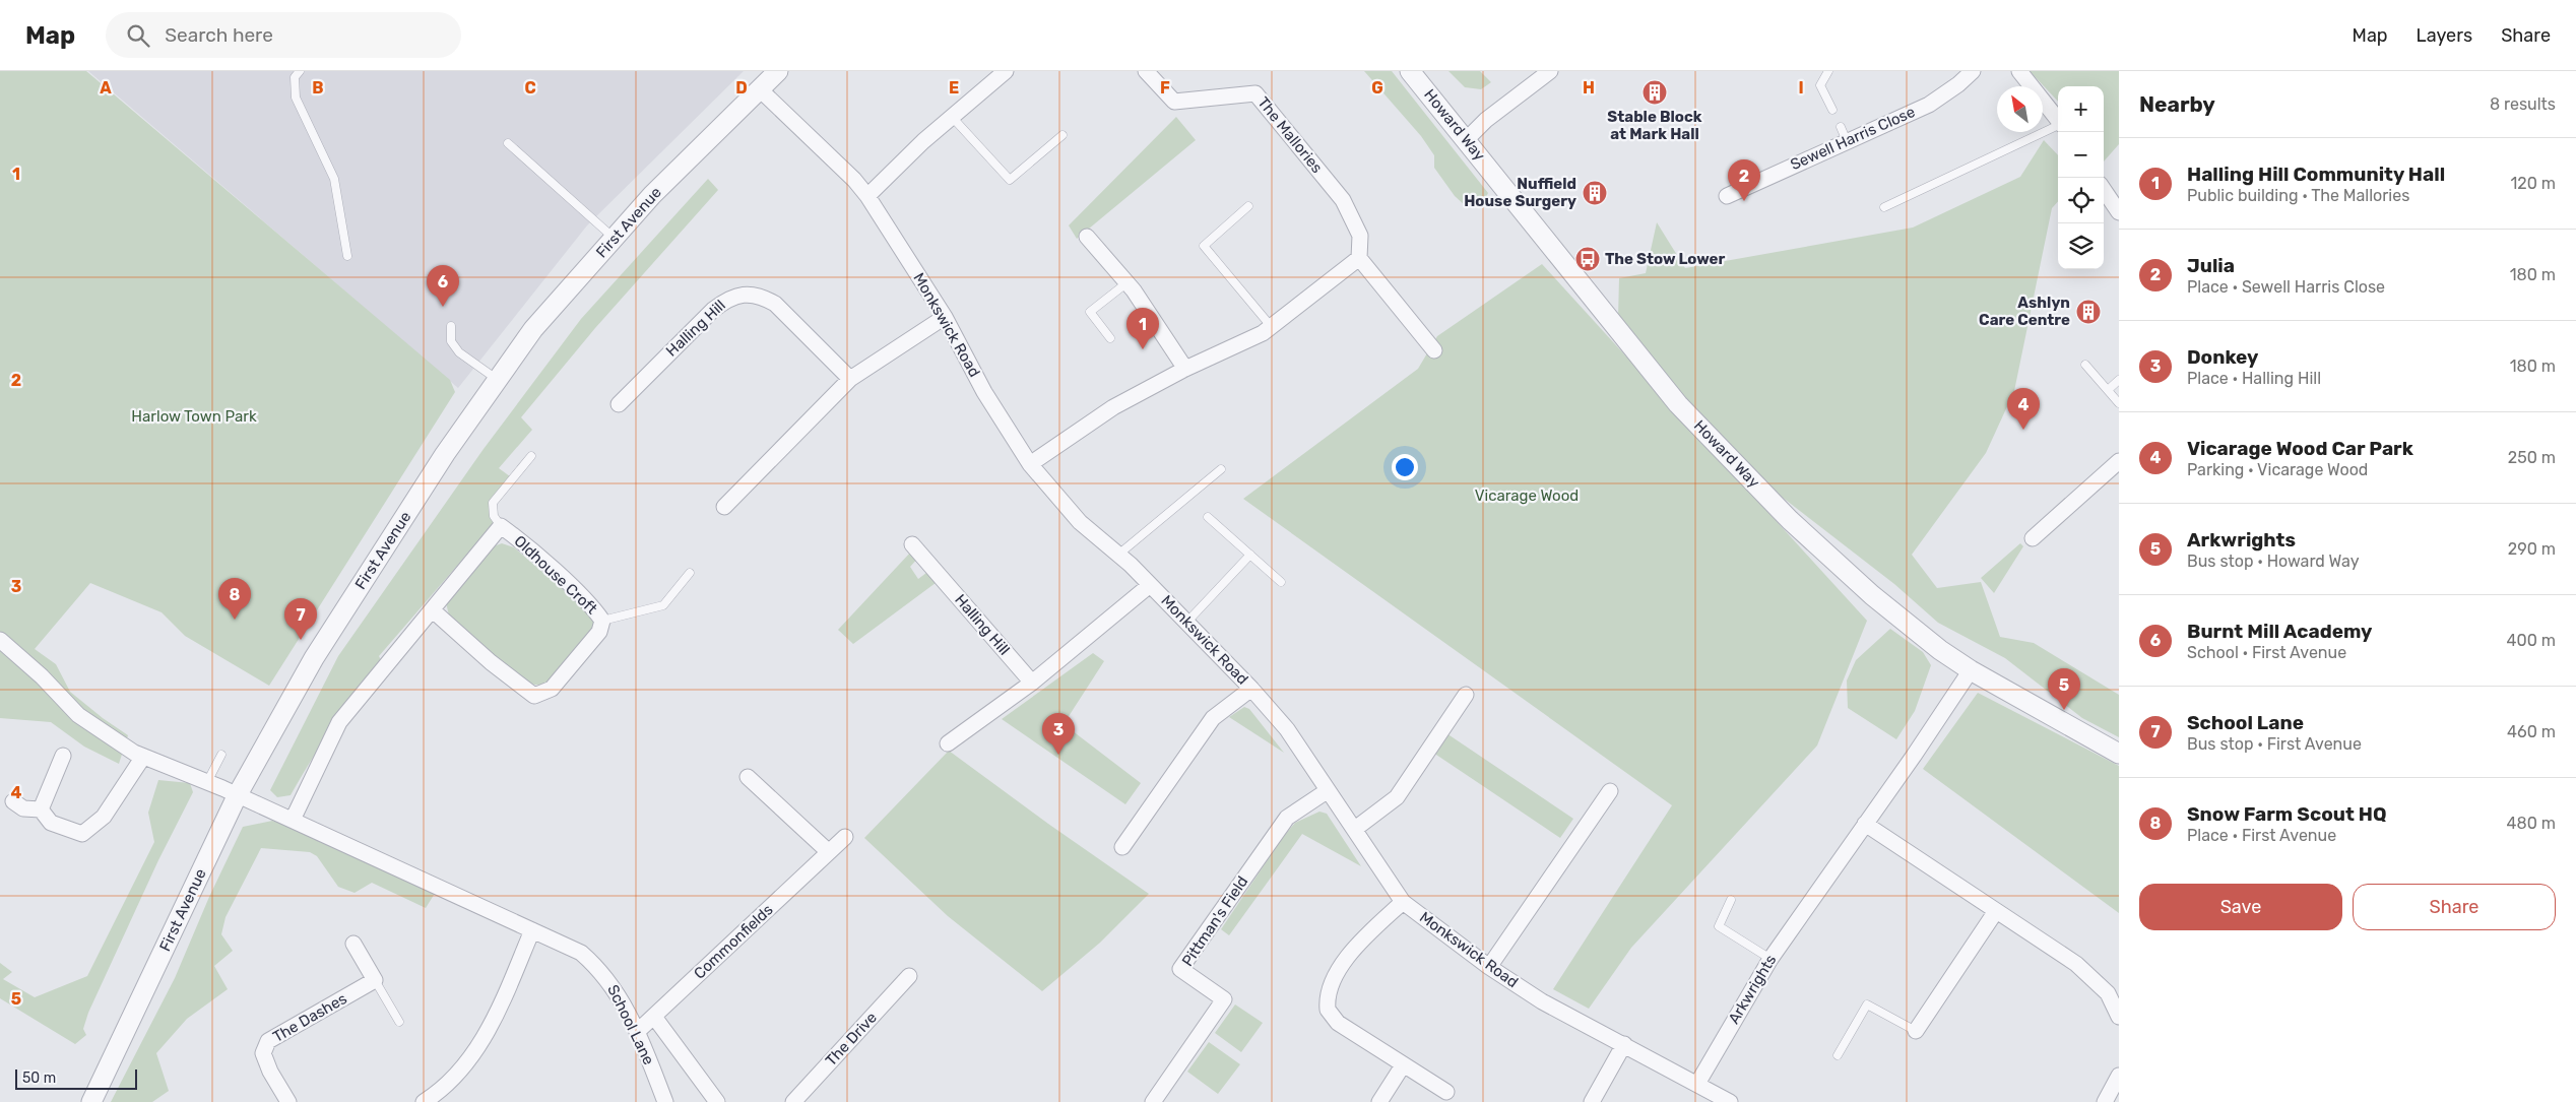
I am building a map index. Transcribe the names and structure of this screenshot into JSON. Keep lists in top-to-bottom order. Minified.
{"streets":{"street":["Howard Way","The Mallories","Sewell Harris Close","First Avenue","Monkswick Road","Halling Hill","Oldhouse Croft","Pittman's Field","Commonfields","Arkwrights","The Dashes","School Lane","The Drive"]},"crossings":[["Howard Way","Arkwrights"],["First Avenue","Monkswick Road"],["First Avenue","School Lane"],["Monkswick Road","Pittman's Field"],["Monkswick Road","Arkwrights"],["Oldhouse Croft","School Lane"],["Commonfields","School Lane"]],"parks":["Harlow Town Park","Vicarage Wood"],"places":{"building":["Stable Block at Mark Hall","Nuffield House Surgery","Ashlyn Care Centre"],"bus stop":["The Stow Lower"]},"scale_bar":"50 m","north":"top left","page":{"header":"Map","search":"Search here","nav":["Map","Layers","Share"],"heading":["Nearby","8 results"],"map_buttons":["+","−"],"list":[{"mark":"1","name":"Halling Hill Community Hall","note":"Public building · The Mallories","value":"120 m"},{"mark":"2","name":"Julia","note":"Place · Sewell Harris Close","value":"180 m"},{"mark":"3","name":"Donkey","note":"Place · Halling Hill","value":"180 m"},{"mark":"4","name":"Vicarage Wood Car Park","note":"Parking · Vicarage Wood","value":"250 m"},{"mark":"5","name":"Arkwrights","note":"Bus stop · Howard Way","value":"290 m"},{"mark":"6","name":"Burnt Mill Academy","note":"School · First Avenue","value":"400 m"},{"mark":"7","name":"School Lane","note":"Bus stop · First Avenue","value":"460 m"},{"mark":"8","name":"Snow Farm Scout HQ","note":"Place · First Avenue","value":"480 m"}],"pins":["2","6","1","4","8","7","5","3"],"buttons":["Save","Share"],"scale":"50 m"},"grid":{"columns":["A","B","C","D","E","F","G","H","I"],"rows":["1","2","3","4","5"]}}
